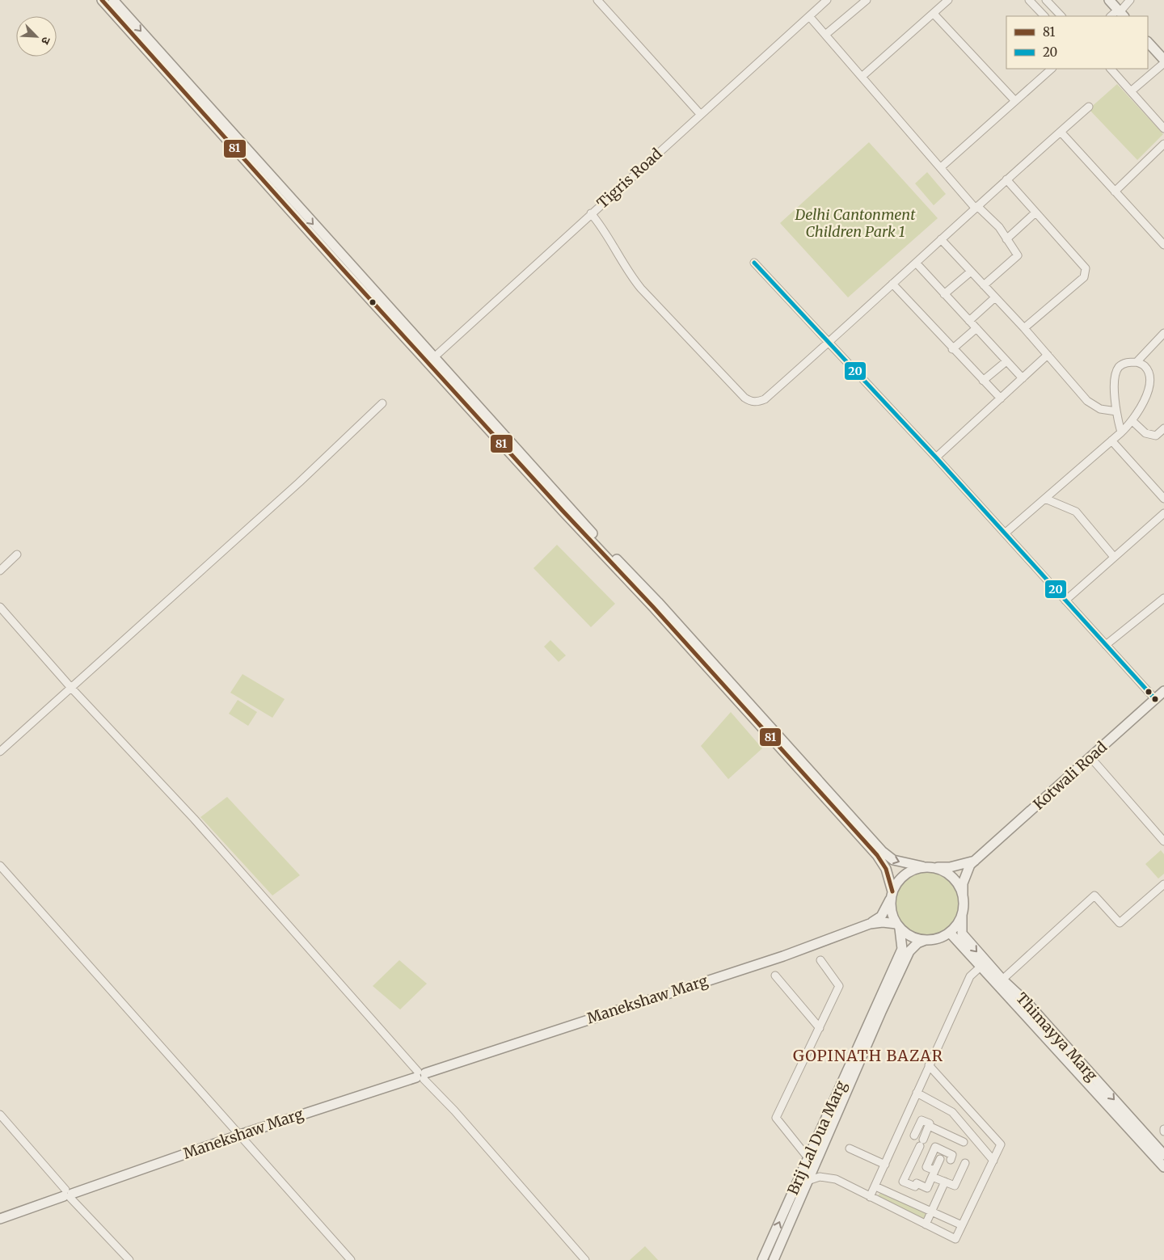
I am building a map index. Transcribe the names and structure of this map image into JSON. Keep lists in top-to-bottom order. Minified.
{"streets":{"street":["Tigris Road","Kotwali Road","Manekshaw Marg","Thimayya Marg","Brij Lal Dua Marg"]},"crossings":[["Kotwali Road","Manekshaw Marg"],["Kotwali Road","Thimayya Marg"],["Manekshaw Marg","Thimayya Marg"]],"districts":["GOPINATH BAZAR"],"parks":["Delhi Cantonment Children Park 1"],"lines":["transit line 81","transit line 20"],"legend":["81","20"],"north":"bottom right"}
